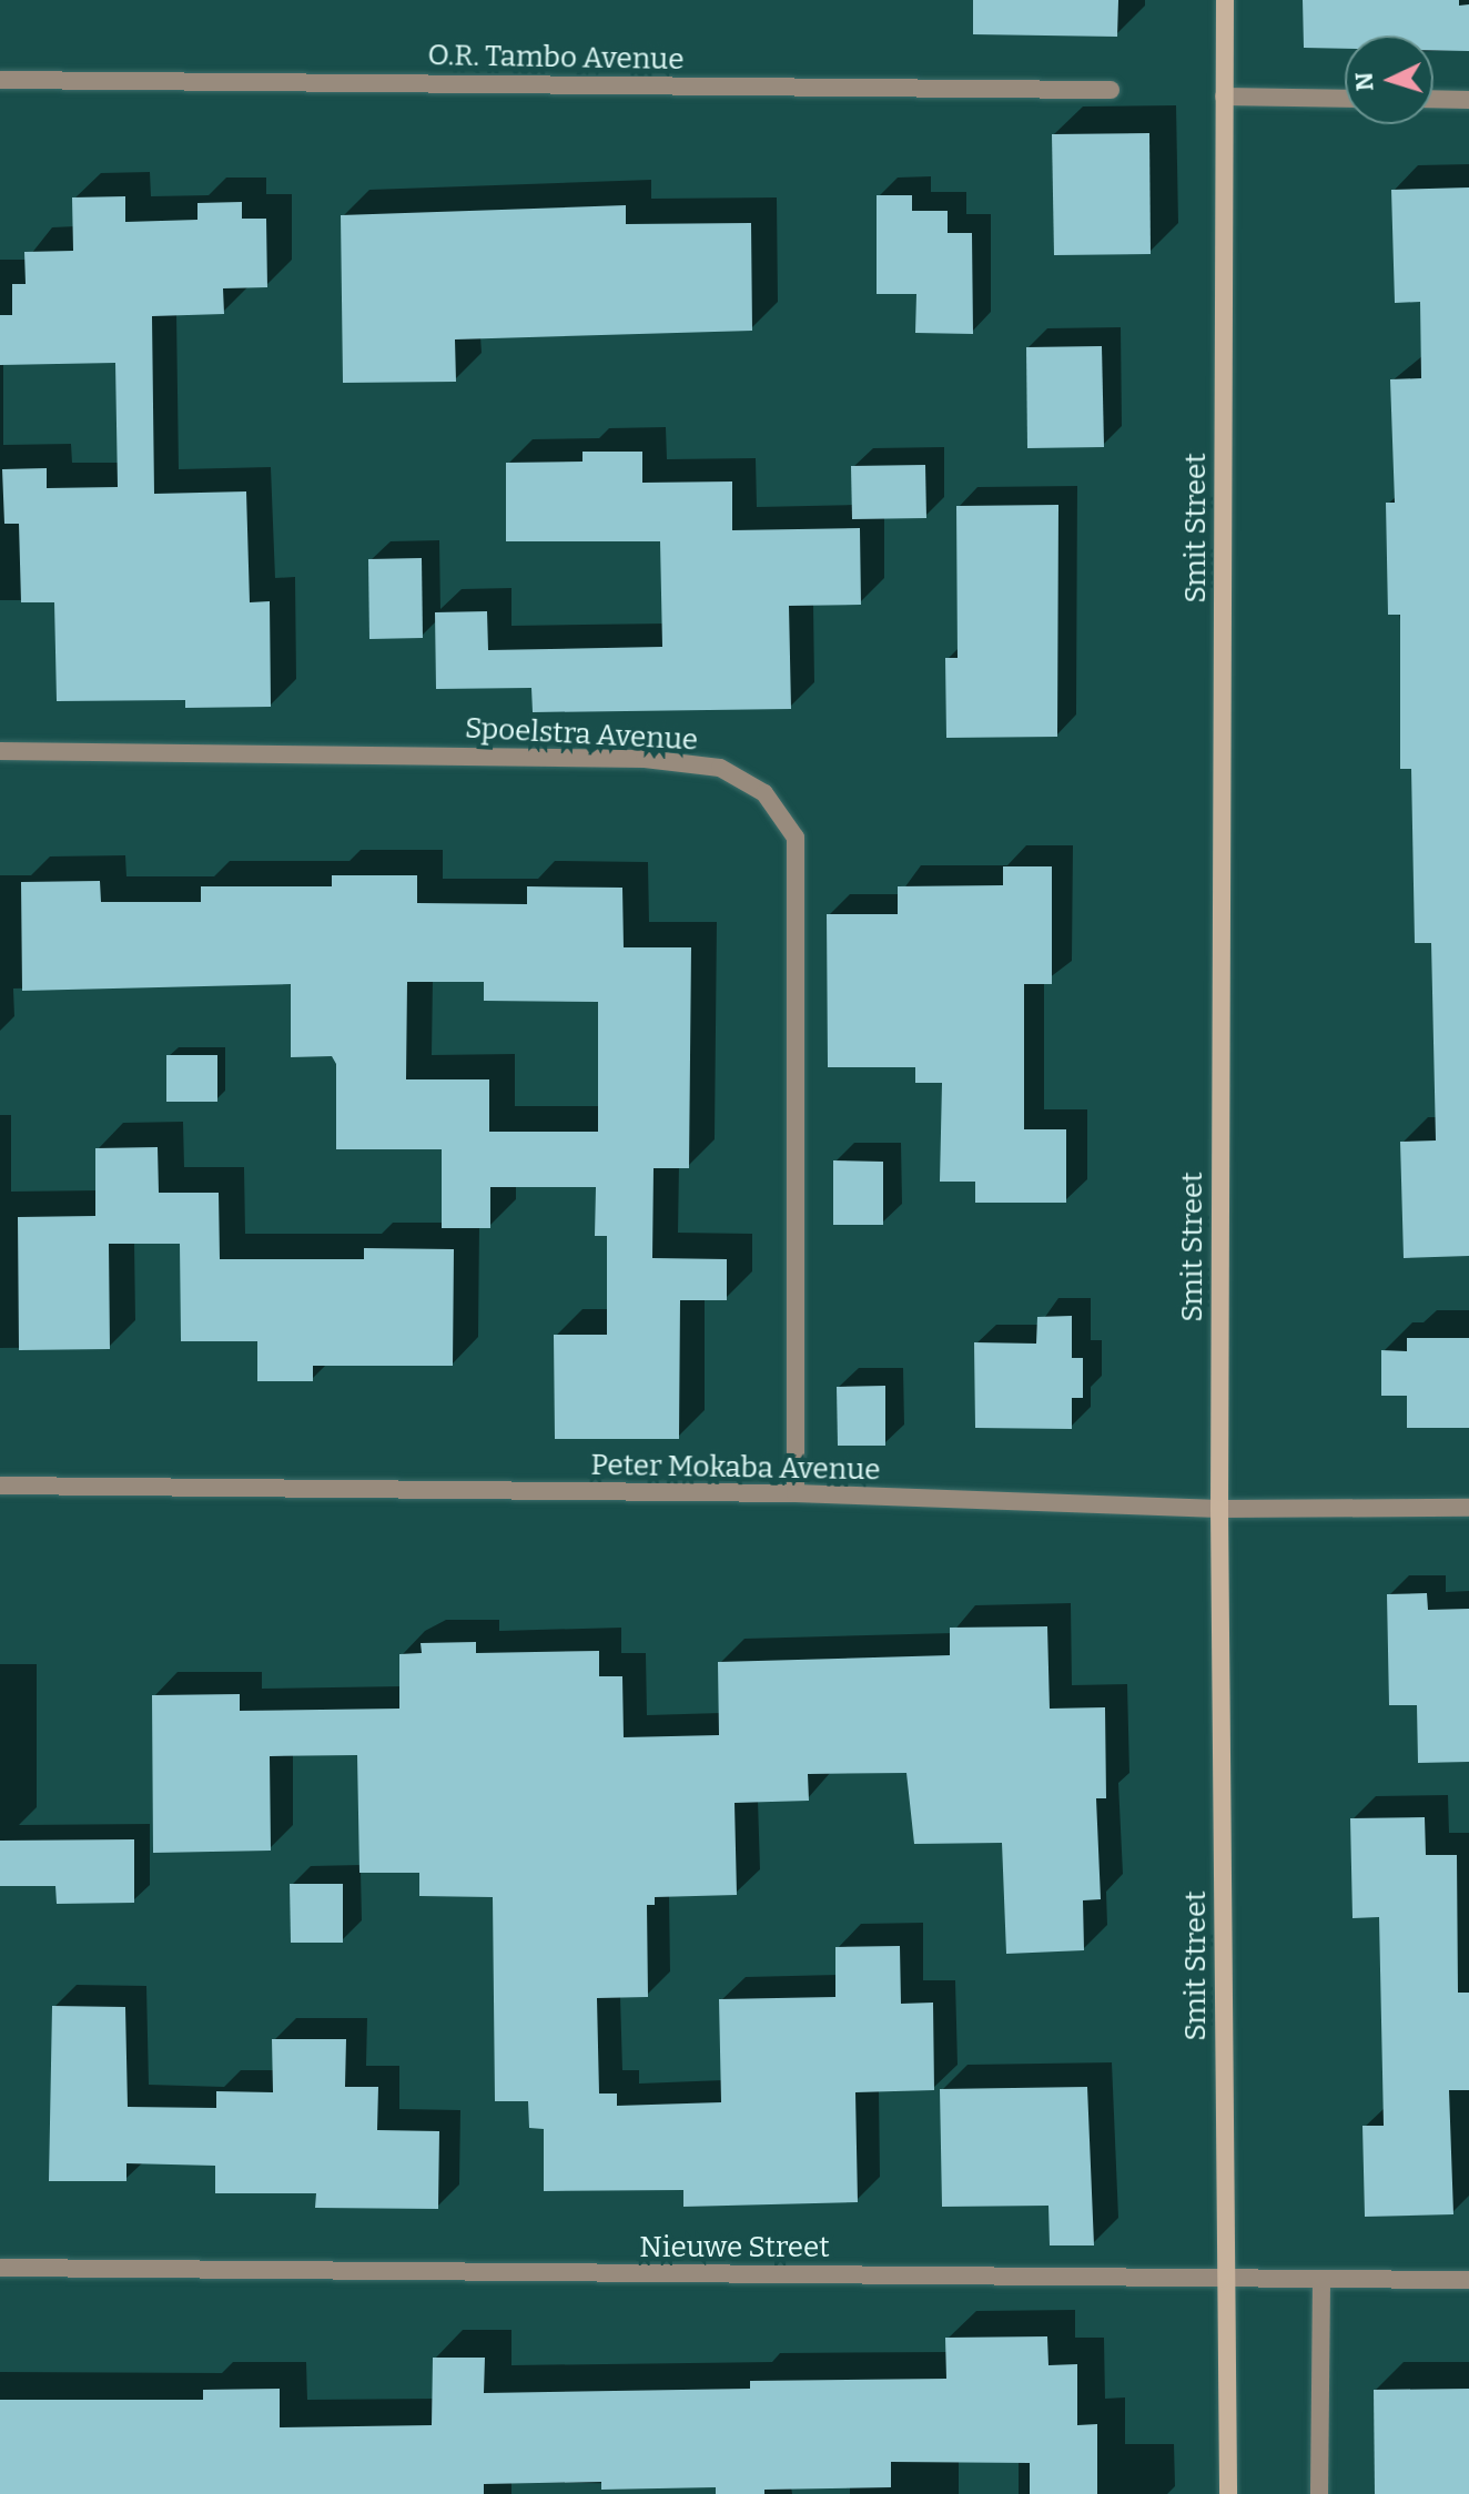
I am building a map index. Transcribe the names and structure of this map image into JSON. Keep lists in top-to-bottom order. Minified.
{"streets":{"street":["O.R. Tambo Avenue","Smit Street","Spoelstra Avenue","Peter Mokaba Avenue","Nieuwe Street"]},"crossings":[["Smit Street","Peter Mokaba Avenue"],["Smit Street","Nieuwe Street"],["Spoelstra Avenue","Peter Mokaba Avenue"]],"north":"left"}
